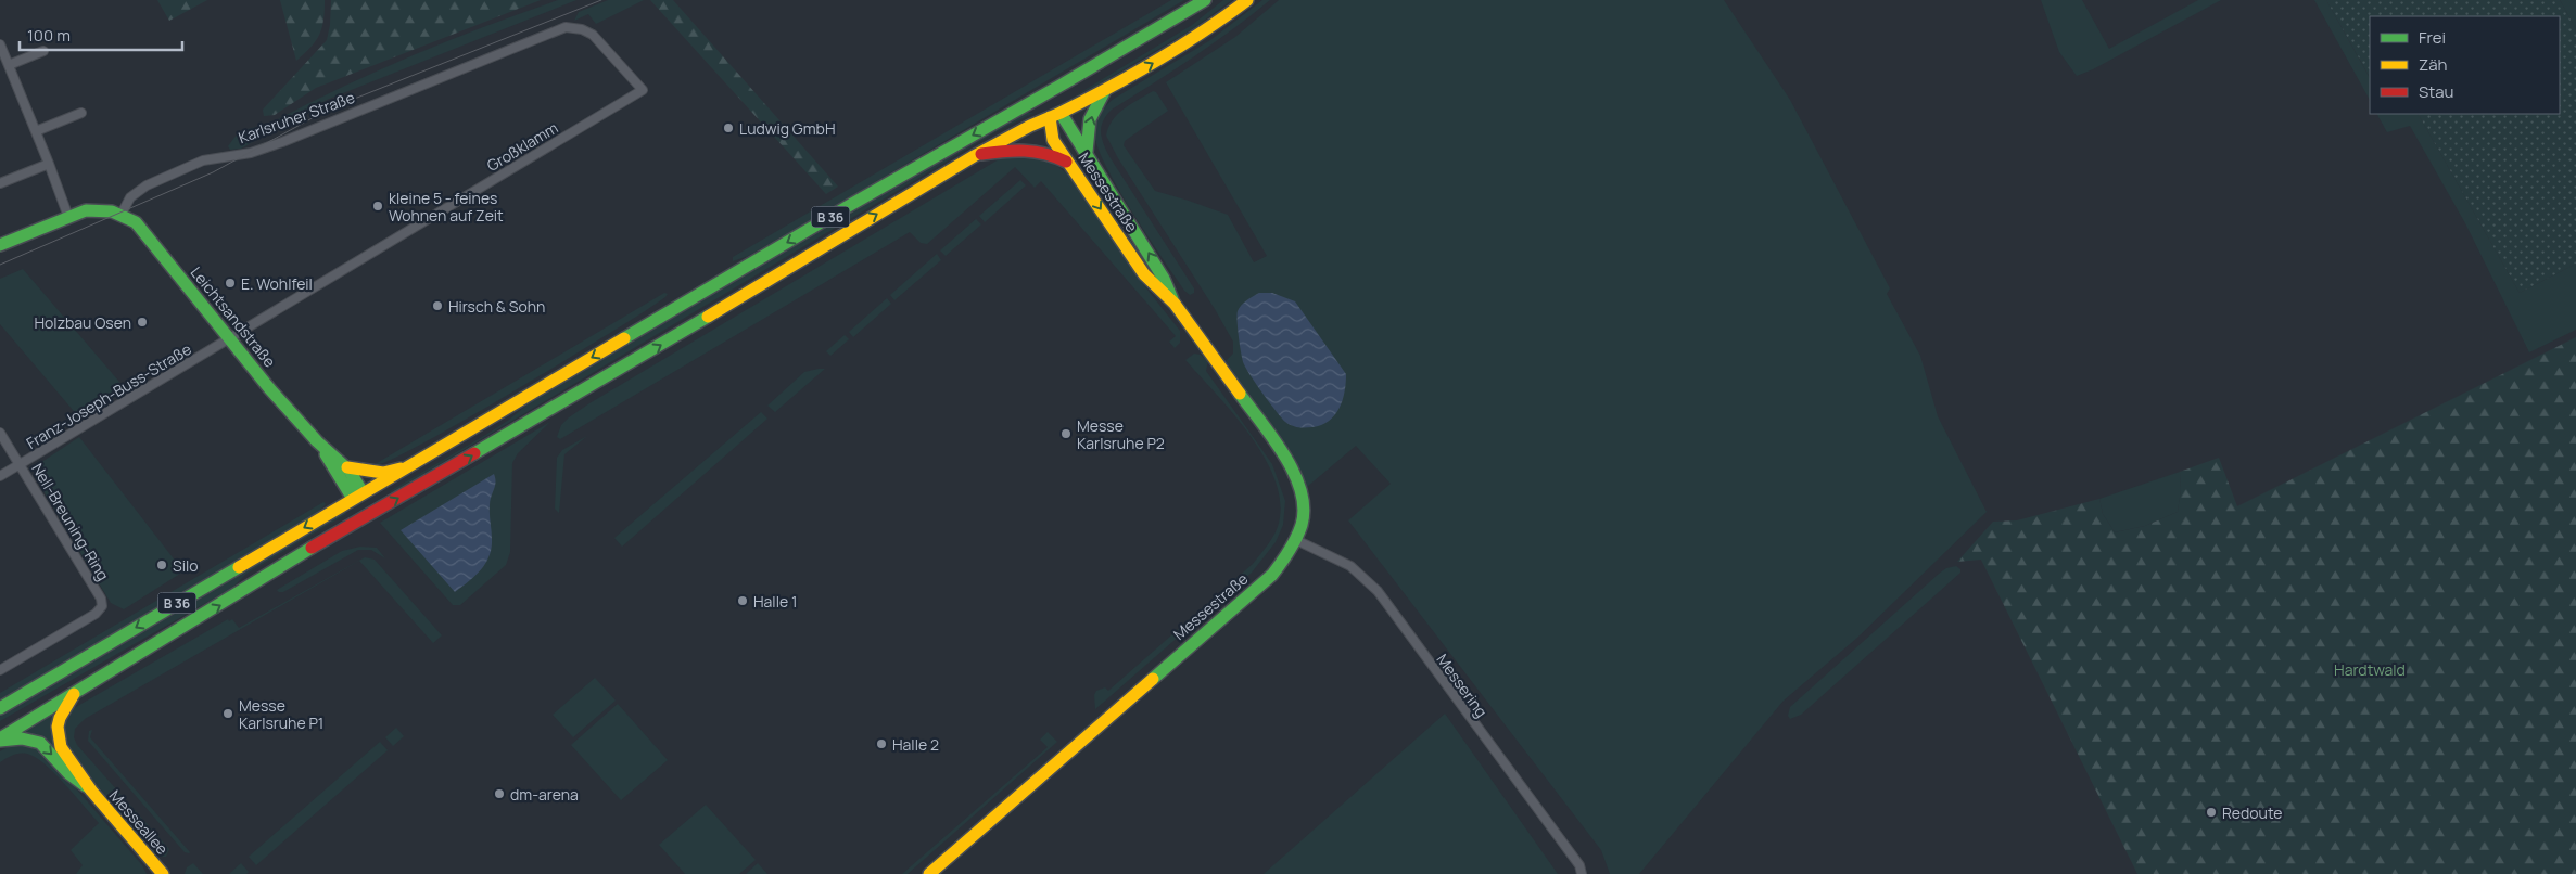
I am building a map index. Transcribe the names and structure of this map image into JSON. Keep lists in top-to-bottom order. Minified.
{"streets":{"main road":["Messestraße","B 36","Leichtsandstraße","Messeallee"],"street":["Karlsruher Straße","Großklamm","Franz-Joseph-Buss-Straße","Nell-Breuning-Ring","Messering"]},"crossings":[["Karlsruher Straße","Großklamm"],["Karlsruher Straße","Leichtsandstraße"],["Großklamm","Leichtsandstraße"],["Großklamm","Franz-Joseph-Buss-Straße"],["Messestraße","B 36"],["Messestraße","Messering"],["B 36","Leichtsandstraße"],["B 36","Messeallee"],["Leichtsandstraße","Franz-Joseph-Buss-Straße"],["Franz-Joseph-Buss-Straße","Nell-Breuning-Ring"]],"parks":["Hardtwald"],"places":["Ludwig GmbH","kleine 5 - feines Wohnen auf Zeit","E. Wohlfeil","Hirsch & Sohn","Holzbau Osen","Messe Karlsruhe P2","Silo","Halle 1","Messe Karlsruhe P1","Halle 2","dm-arena","Redoute"],"legend":["Frei","Zäh","Stau"],"scale_bar":"100 m"}
